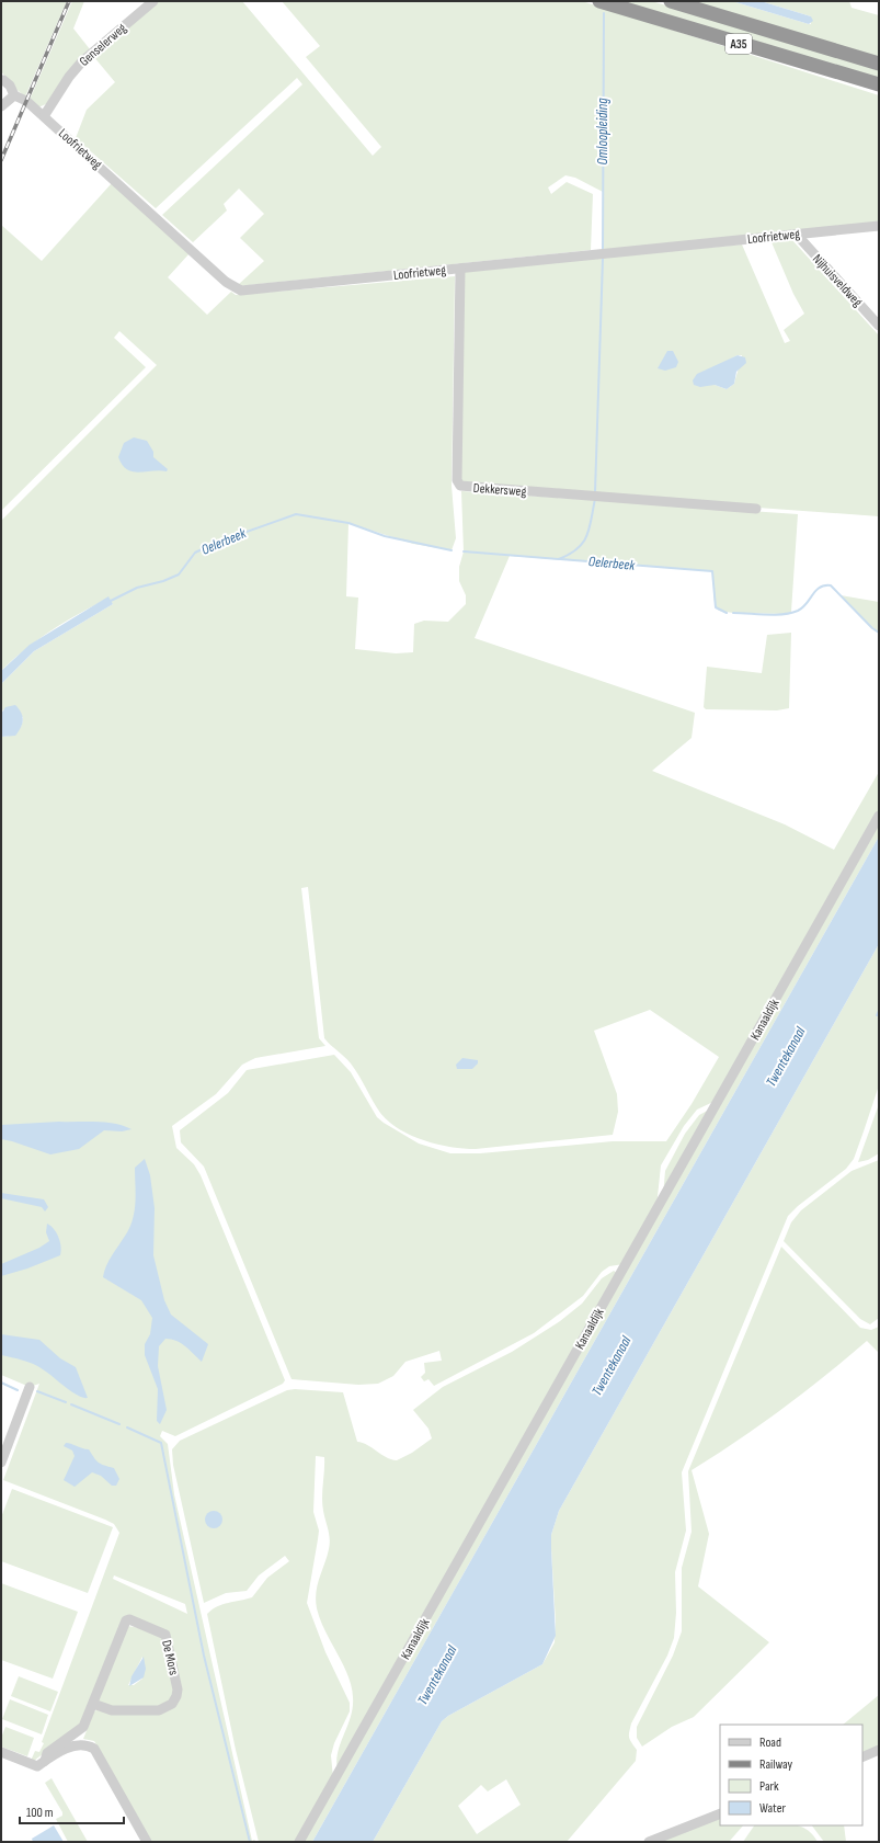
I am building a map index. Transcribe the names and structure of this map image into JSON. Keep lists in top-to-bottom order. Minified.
{"streets":{"highway":["A35"],"street":["Genselerweg","Loofrietweg","Nijhuisveldweg","Dekkersweg","Kanaaldijk","De Mors"]},"crossings":[["Genselerweg","Loofrietweg"],["Loofrietweg","Nijhuisveldweg"],["Loofrietweg","Dekkersweg"]],"water":["Omloopleiding","Oelerbeek","Twentekanaal"],"legend":["Road","Railway","Park","Water"],"scale_bar":"100 m"}
